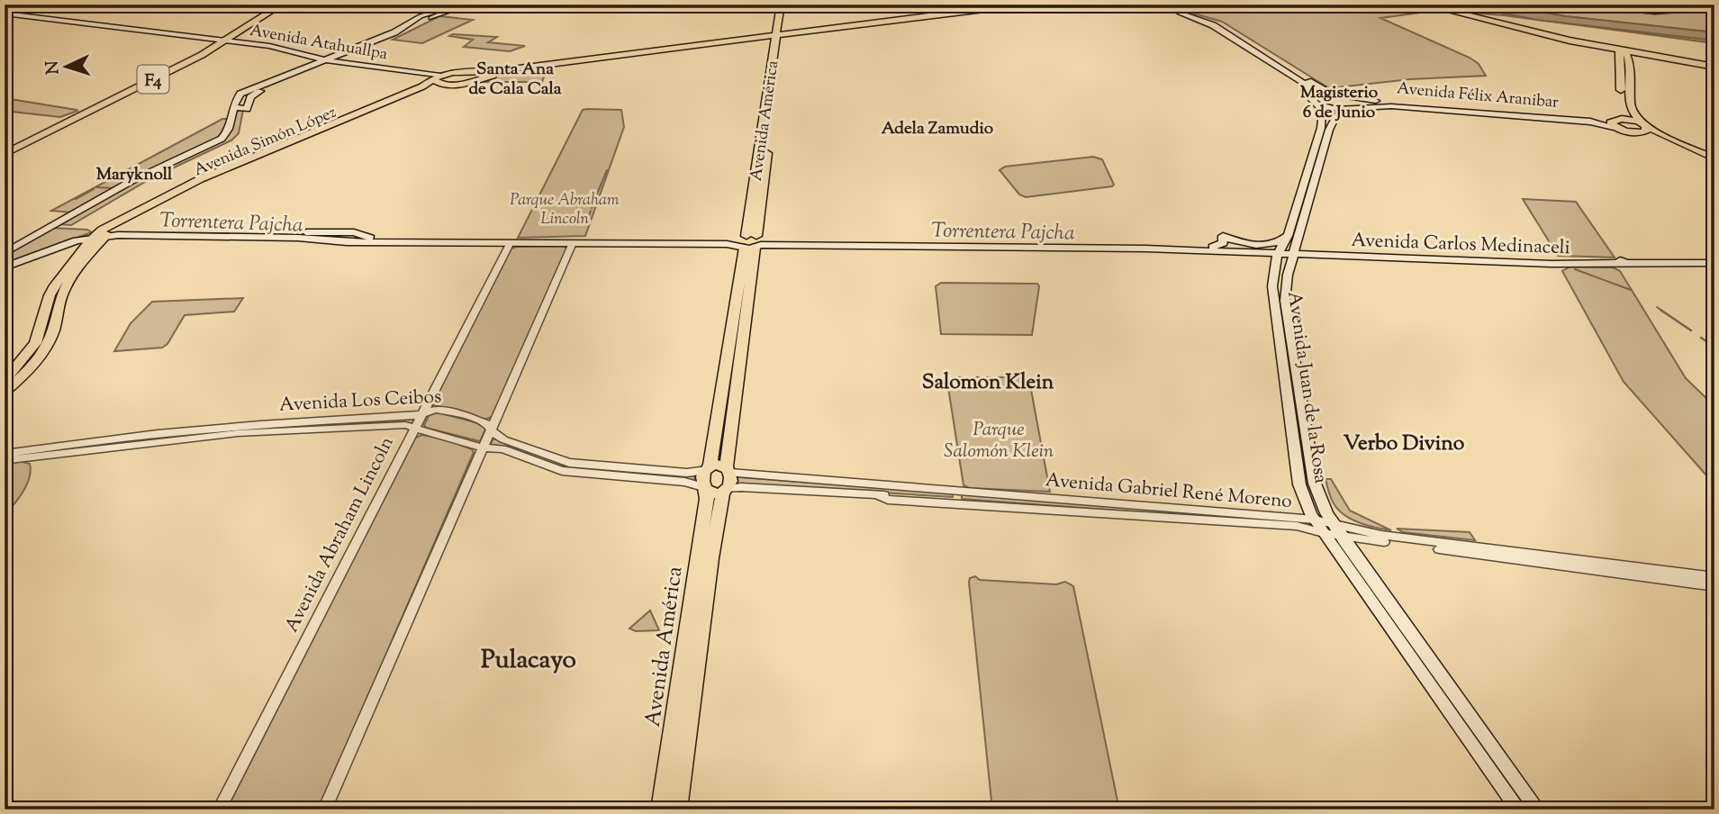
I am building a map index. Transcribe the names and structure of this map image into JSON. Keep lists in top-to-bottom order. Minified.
{"streets":{"main road":["Avenida Atahuallpa","F4","Avenida Félix Aranibar","Avenida América","Avenida Simón López","Avenida Carlos Medinaceli","Avenida Juan de la Rosa"],"street":["Avenida Los Ceibos","Avenida Gabriel René Moreno","Avenida Abraham Lincoln"]},"crossings":[["Avenida Atahuallpa","F4"],["Avenida Atahuallpa","Avenida Simón López"],["Avenida Félix Aranibar","Avenida Juan de la Rosa"],["Avenida América","Avenida Carlos Medinaceli"],["Avenida América","Avenida Los Ceibos"],["Avenida América","Avenida Gabriel René Moreno"],["Avenida Carlos Medinaceli","Avenida Juan de la Rosa"],["Avenida Juan de la Rosa","Avenida Gabriel René Moreno"],["Avenida Los Ceibos","Avenida Gabriel René Moreno"],["Avenida Los Ceibos","Avenida Abraham Lincoln"]],"districts":["Santa Ana de Cala Cala","Magisterio 6 de Junio","Adela Zamudio","Maryknoll","Salomon Klein","Verbo Divino","Pulacayo"],"water":["Torrentera Pajcha"],"parks":["Parque Abraham Lincoln","Parque Salomón Klein"],"north":"left"}
